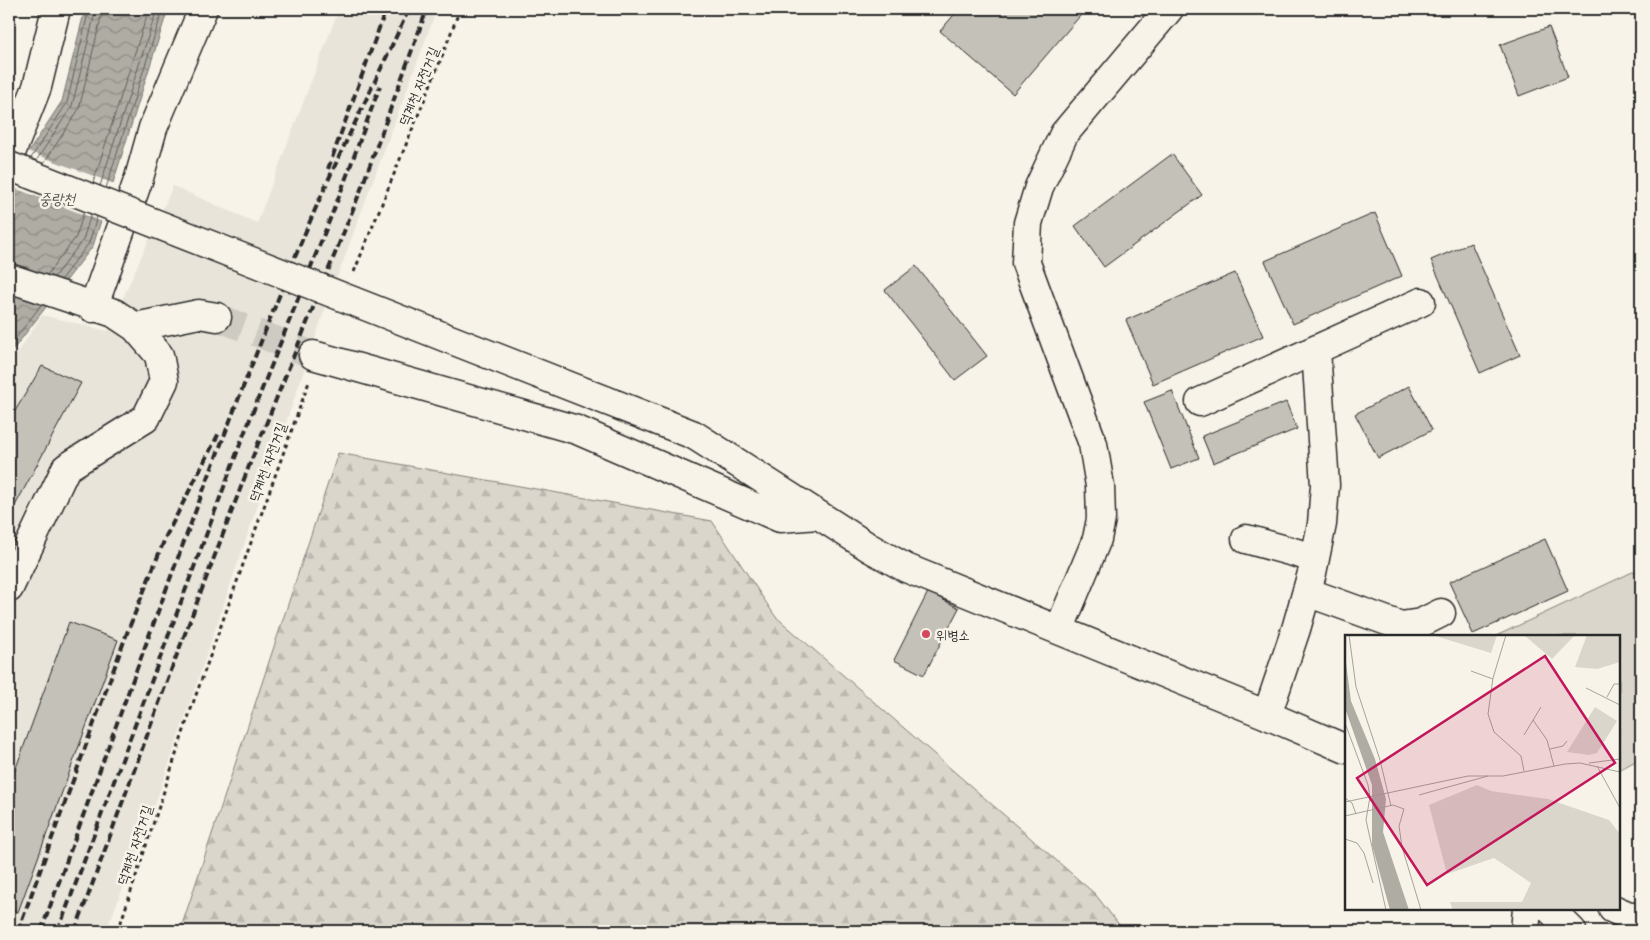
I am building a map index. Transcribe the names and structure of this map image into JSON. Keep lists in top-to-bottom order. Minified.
{"streets":{"path":["덕계천 자전거길"]},"water":["중랑천"],"places":["위병소"]}
